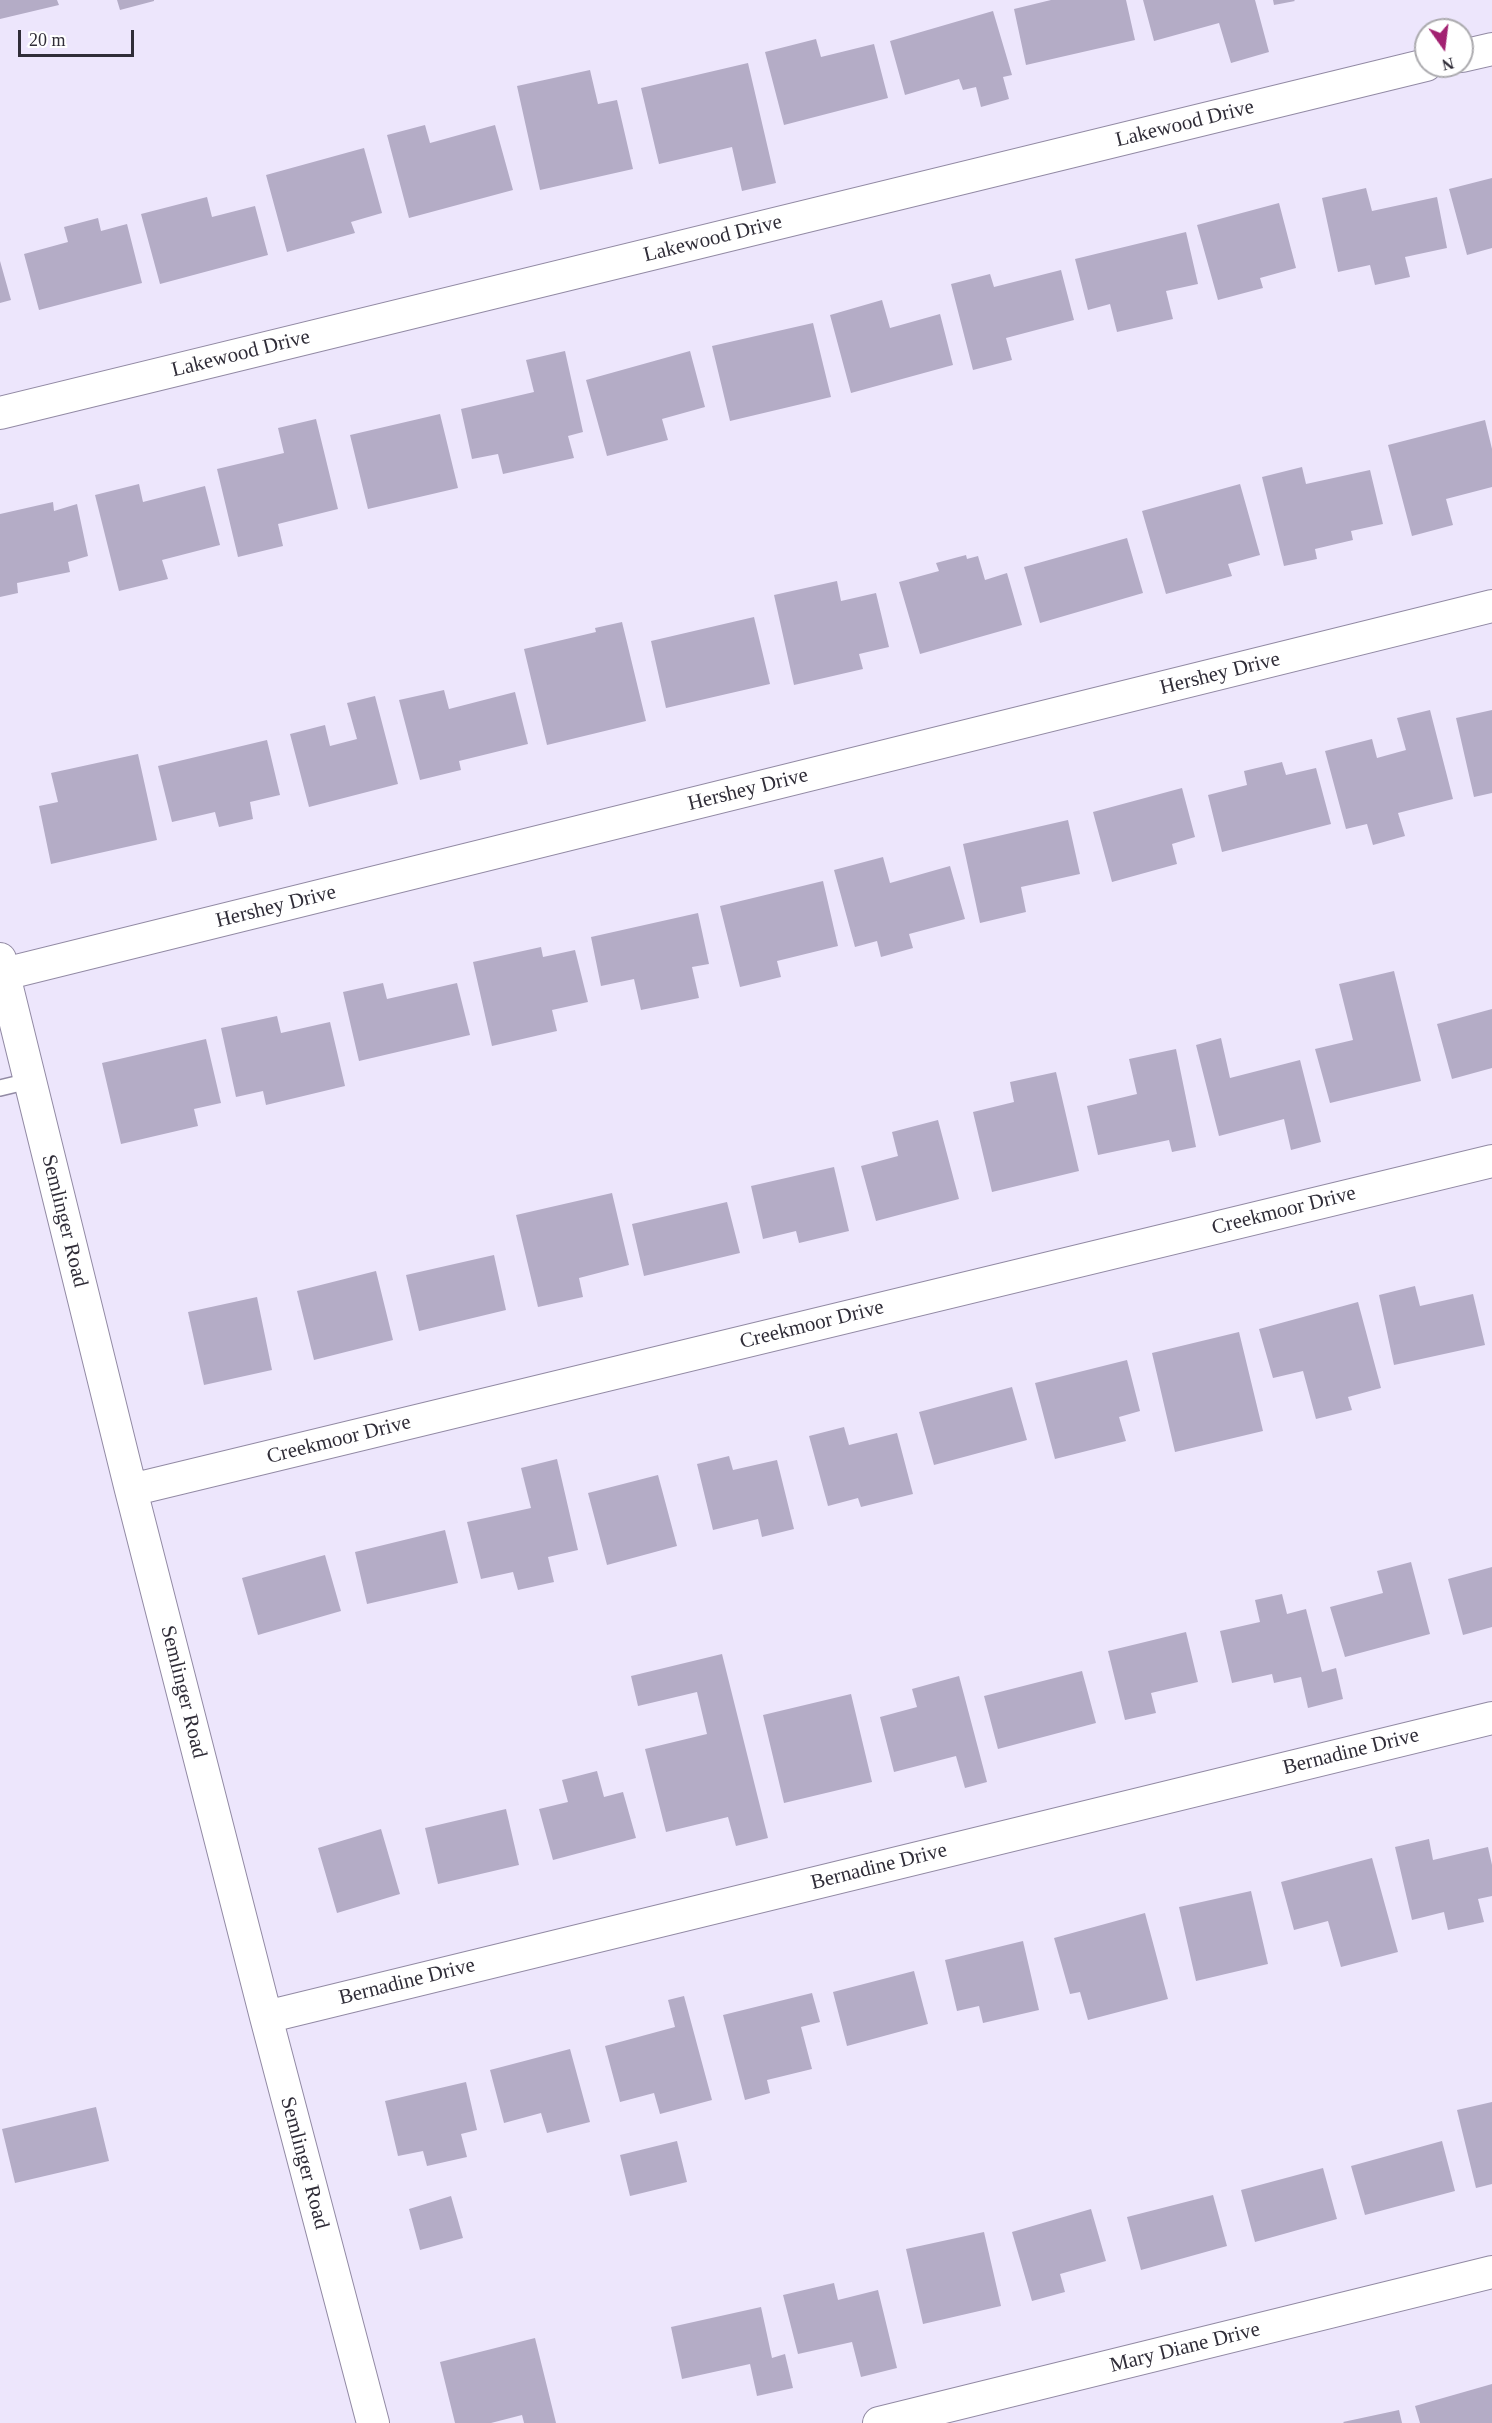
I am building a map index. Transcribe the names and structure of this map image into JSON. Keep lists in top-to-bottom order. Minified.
{"streets":{"street":["Lakewood Drive","Hershey Drive","Creekmoor Drive","Semlinger Road","Bernadine Drive","Mary Diane Drive"]},"crossings":[["Hershey Drive","Semlinger Road"],["Creekmoor Drive","Semlinger Road"],["Semlinger Road","Bernadine Drive"]],"scale_bar":"20 m","north":"bottom"}
